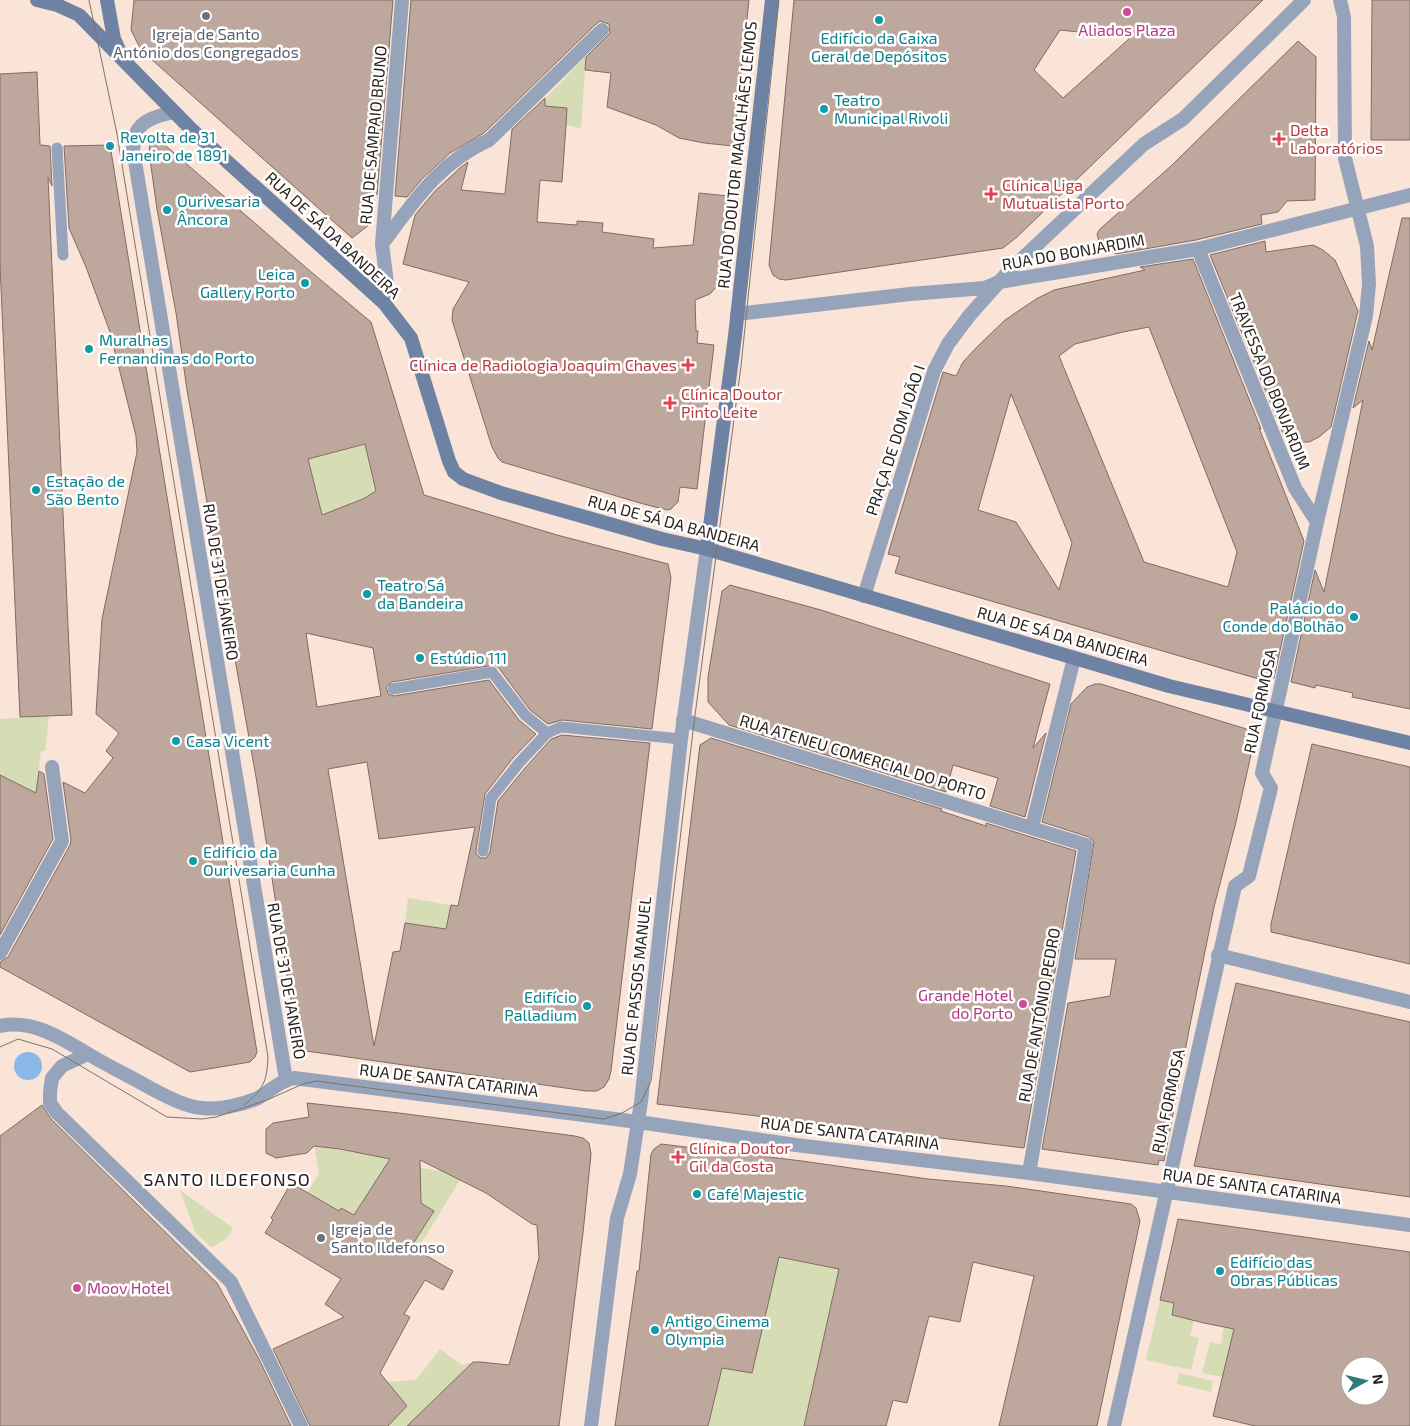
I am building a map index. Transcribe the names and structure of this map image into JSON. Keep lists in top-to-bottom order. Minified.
{"streets":{"main road":["RUA DO DOUTOR MAGALHÃES LEMOS","RUA DE SÁ DA BANDEIRA"],"street":["RUA DE SAMPAIO BRUNO","RUA DO BONJARDIM","TRAVESSA DO BONJARDIM","PRAÇA DE DOM JOÃO I","RUA DE 31 DE JANEIRO","RUA FORMOSA","RUA ATENEU COMERCIAL DO PORTO","RUA DE PASSOS MANUEL","RUA DE ANTÓNIO PEDRO","RUA DE SANTA CATARINA"]},"crossings":[["RUA DE SAMPAIO BRUNO","RUA DE SÁ DA BANDEIRA"],["RUA DO DOUTOR MAGALHÃES LEMOS","RUA DO BONJARDIM"],["RUA DE SÁ DA BANDEIRA","PRAÇA DE DOM JOÃO I"],["RUA DE SÁ DA BANDEIRA","RUA DE 31 DE JANEIRO"],["RUA DE SÁ DA BANDEIRA","RUA FORMOSA"],["RUA DE SÁ DA BANDEIRA","RUA DE PASSOS MANUEL"],["RUA DO BONJARDIM","TRAVESSA DO BONJARDIM"],["RUA DO BONJARDIM","PRAÇA DE DOM JOÃO I"],["RUA DO BONJARDIM","RUA FORMOSA"],["TRAVESSA DO BONJARDIM","RUA FORMOSA"],["RUA DE 31 DE JANEIRO","RUA DE SANTA CATARINA"],["RUA FORMOSA","RUA DE SANTA CATARINA"],["RUA ATENEU COMERCIAL DO PORTO","RUA DE PASSOS MANUEL"],["RUA ATENEU COMERCIAL DO PORTO","RUA DE ANTÓNIO PEDRO"],["RUA DE PASSOS MANUEL","RUA DE SANTA CATARINA"],["RUA DE ANTÓNIO PEDRO","RUA DE SANTA CATARINA"]],"districts":["SANTO ILDEFONSO"],"places":{"other":["Aliados Plaza","Igreja de Santo António dos Congregados","Edifício da Caixa Geral de Depósitos","Teatro Municipal Rivoli","Revolta de 31 Janeiro de 1891","Ourivesaria Âncora","Leica Gallery Porto","Muralhas Fernandinas do Porto","Estação de São Bento","Teatro Sá da Bandeira","Palácio do Conde do Bolhão","Estúdio 111","Casa Vicent","Edifício da Ourivesaria Cunha","Grande Hotel do Porto","Edifício Palladium","Café Majestic","Igreja de Santo Ildefonso","Edifício das Obras Públicas","Moov Hotel","Antigo Cinema Olympia"],"health":["Delta Laboratórios","Clínica Liga Mutualista Porto","Clínica de Radiologia Joaquim Chaves","Clínica Doutor Pinto Leite","Clínica Doutor Gil da Costa"]},"north":"right"}
